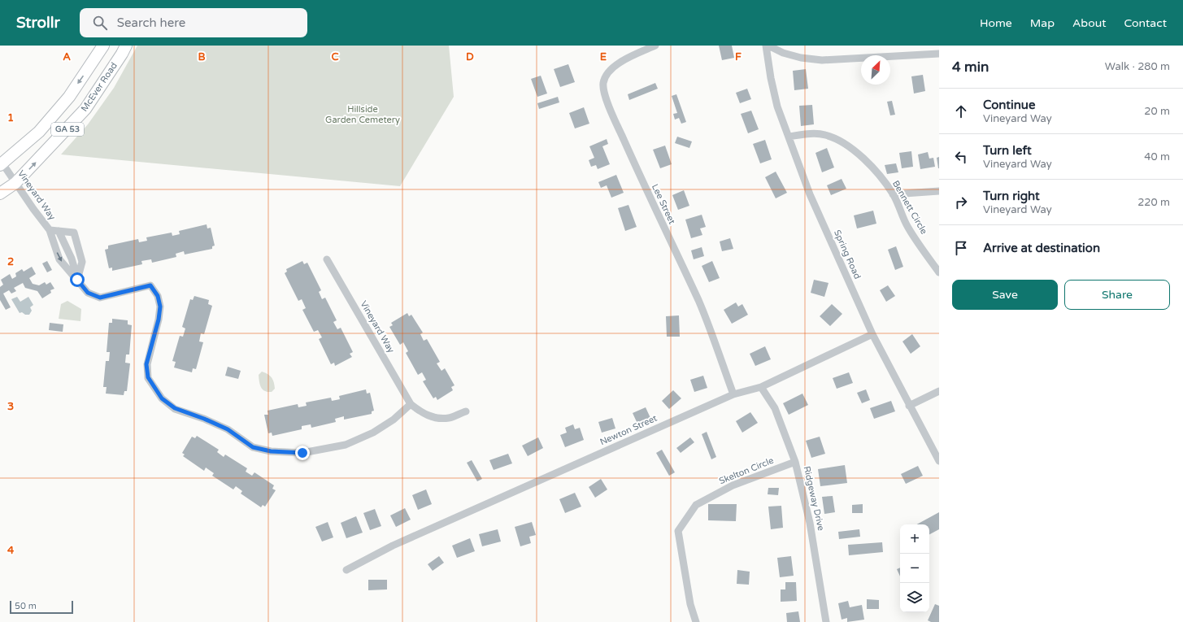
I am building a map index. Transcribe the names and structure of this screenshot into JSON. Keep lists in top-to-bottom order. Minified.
{"streets":{"main road":["McEver Road","GA 53"],"street":["Vineyard Way","Lee Street","Bennett Circle","Spring Road","Newton Street","Skelton Circle","Ridgeway Drive"]},"crossings":[["McEver Road","Vineyard Way"],["Lee Street","Newton Street"],["Bennett Circle","Spring Road"],["Spring Road","Newton Street"],["Newton Street","Ridgeway Drive"],["Skelton Circle","Ridgeway Drive"]],"parks":["Hillside Garden Cemetery"],"scale_bar":"50 m","north":"top right","page":{"header":"Strollr","search":"Search here","nav":["Home","Map","About","Contact"],"heading":["4 min","Walk · 280 m"],"list":[["Continue","Vineyard Way","20 m"],["Turn left","Vineyard Way","40 m"],["Turn right","Vineyard Way","220 m"],"Arrive at destination"],"buttons":["Save","Share"],"map_buttons":["+","−"],"scale":"50 m"},"grid":{"columns":["A","B","C","D","E","F"],"rows":["1","2","3","4"]}}
